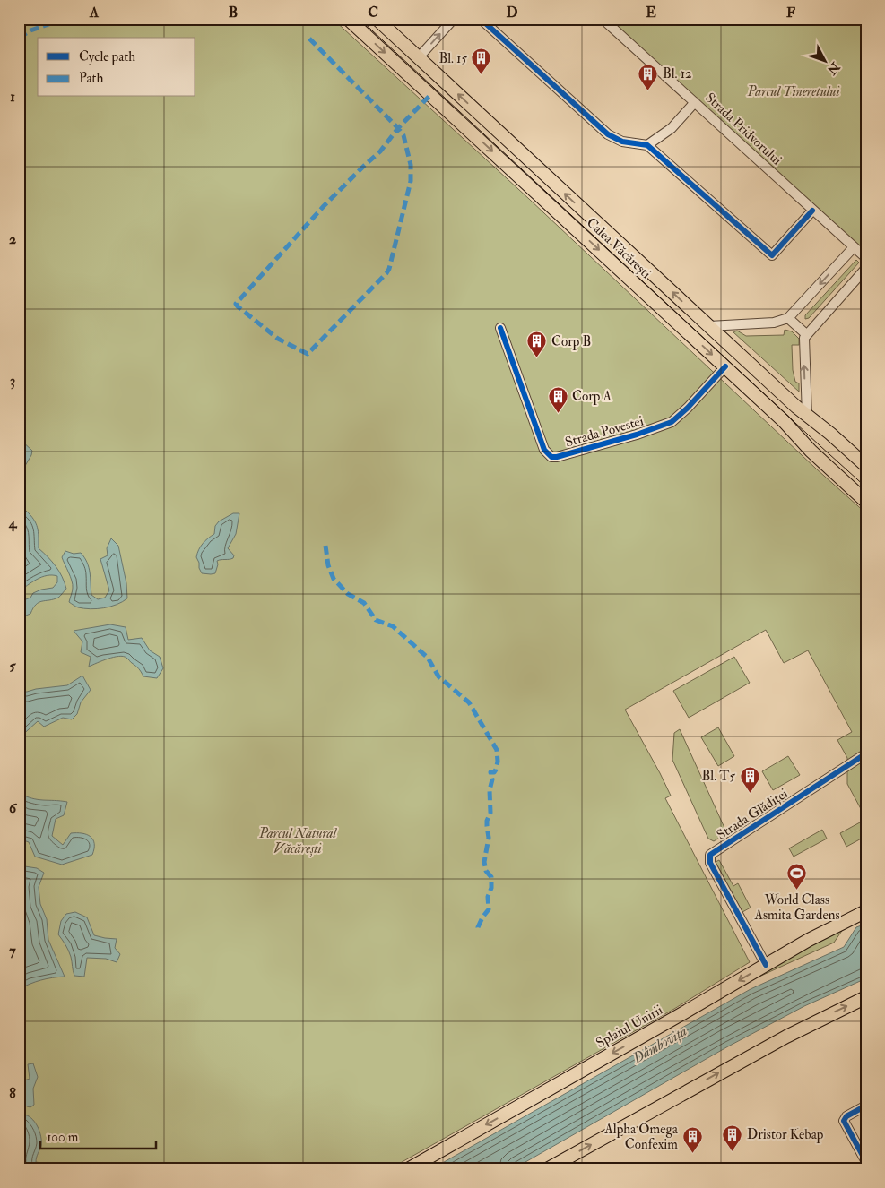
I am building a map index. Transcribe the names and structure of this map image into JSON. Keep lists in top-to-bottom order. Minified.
{"streets":{"main road":["Calea Văcărești","Splaiul Unirii"],"street":["Strada Pridvorului","Strada Povestei","Strada Glădiței"]},"crossings":[["Calea Văcărești","Strada Povestei"],["Strada Glădiței","Splaiul Unirii"]],"water":["Dâmbovița"],"parks":["Parcul Tineretului","Parcul Natural Văcărești"],"places":{"building":["Bl. 15","Bl. 12","Corp B","Corp A","Bl. T5","Dristor Kebap","Alpha Omega Confexim"],"sports":["World Class Asmita Gardens"]},"legend":["Cycle path","Path"],"scale_bar":"100 m","north":"bottom right","grid":{"columns":["A","B","C","D","E","F"],"rows":["1","2","3","4","5","6","7","8"]}}
